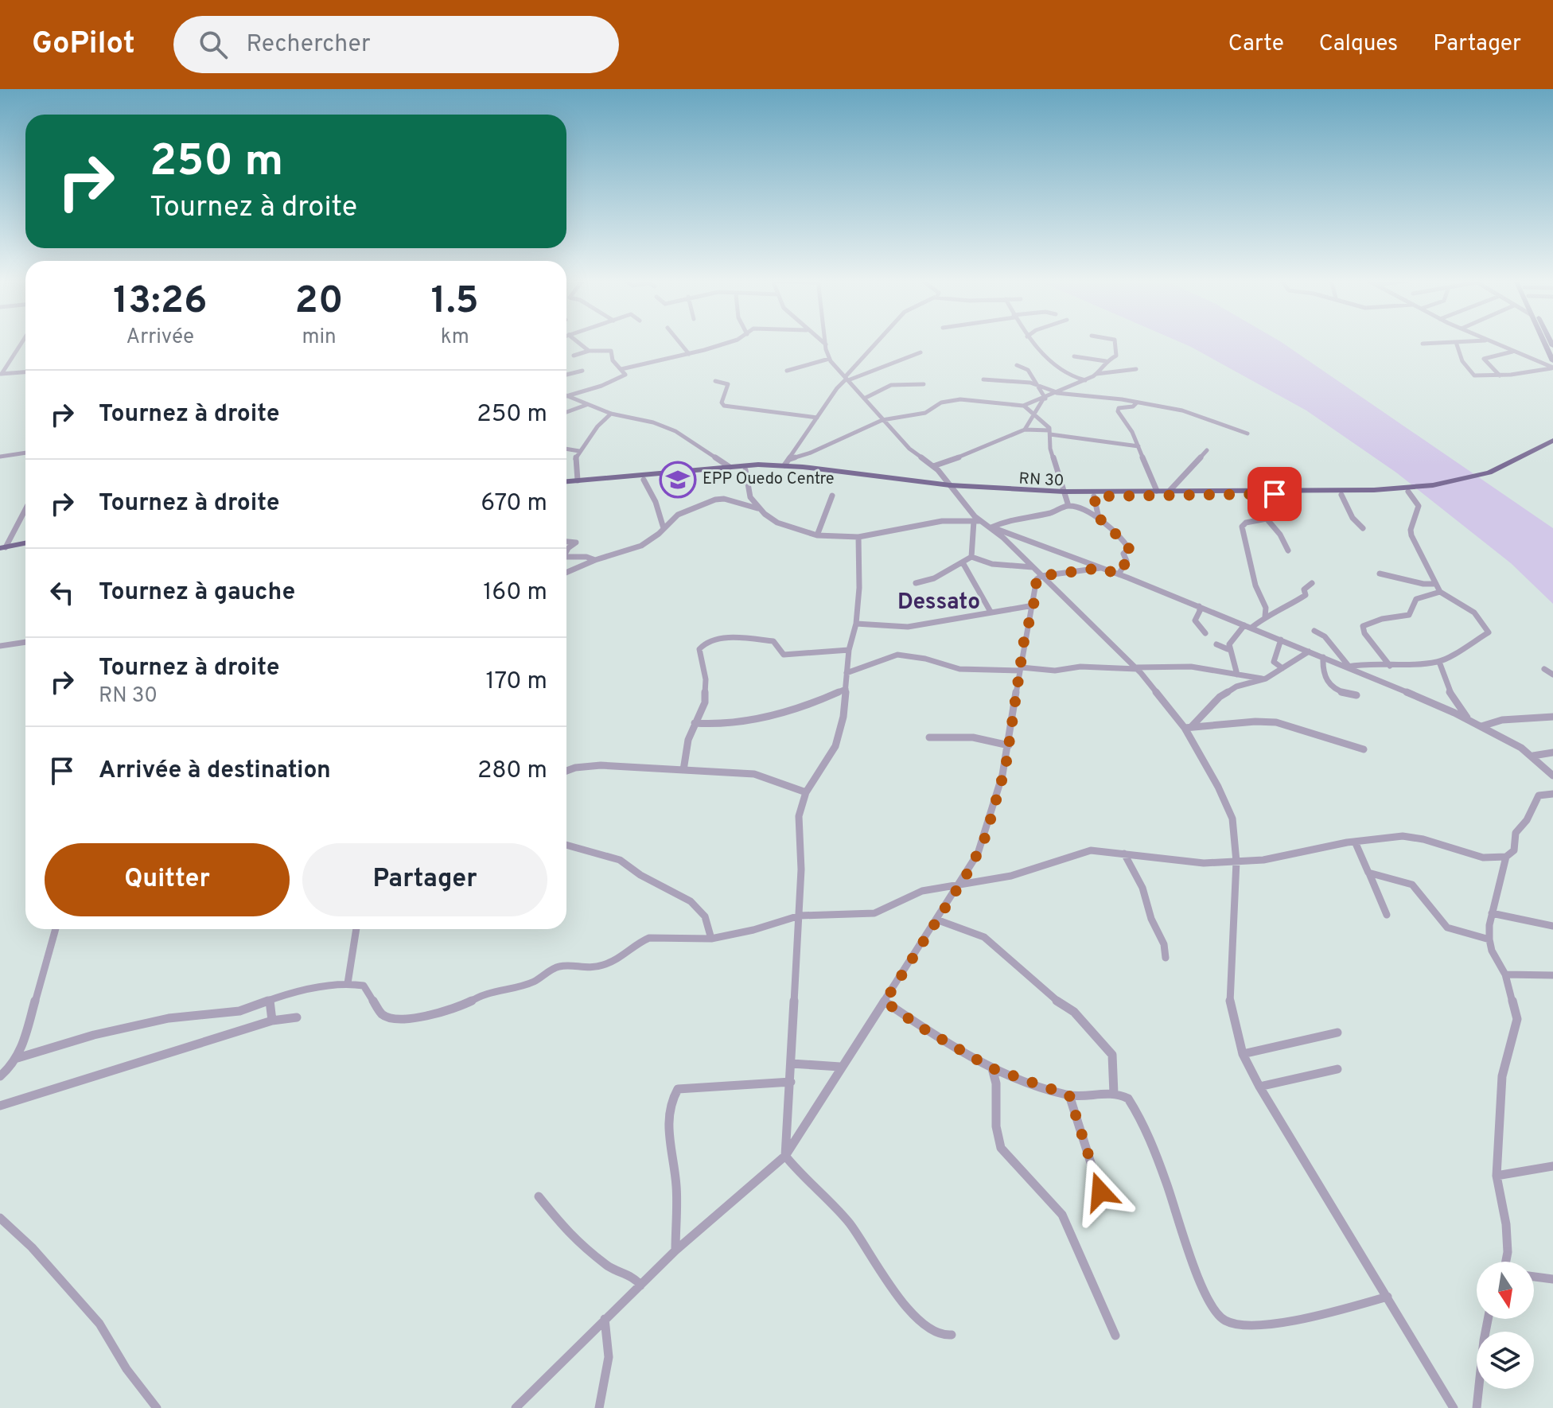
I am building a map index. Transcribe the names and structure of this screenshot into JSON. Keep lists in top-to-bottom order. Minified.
{"streets":{"main road":["RN 30"]},"districts":["Dessato"],"places":{"school or university":["EPP Ouedo Centre"]},"north":"bottom","page":{"header":"GoPilot","search":"Rechercher","nav":["Carte","Calques","Partager"],"turn":["250 m","Tournez à droite"],"eta":["13:26","Arrivée","20","min","1.5","km"],"list":[{"name":"Tournez à droite","value":"250 m"},{"name":"Tournez à droite","value":"670 m"},{"name":"Tournez à gauche","value":"160 m"},{"name":"Tournez à droite","note":"RN 30","value":"170 m"},{"name":"Arrivée à destination","value":"280 m"}],"buttons":["Quitter","Partager"]}}
